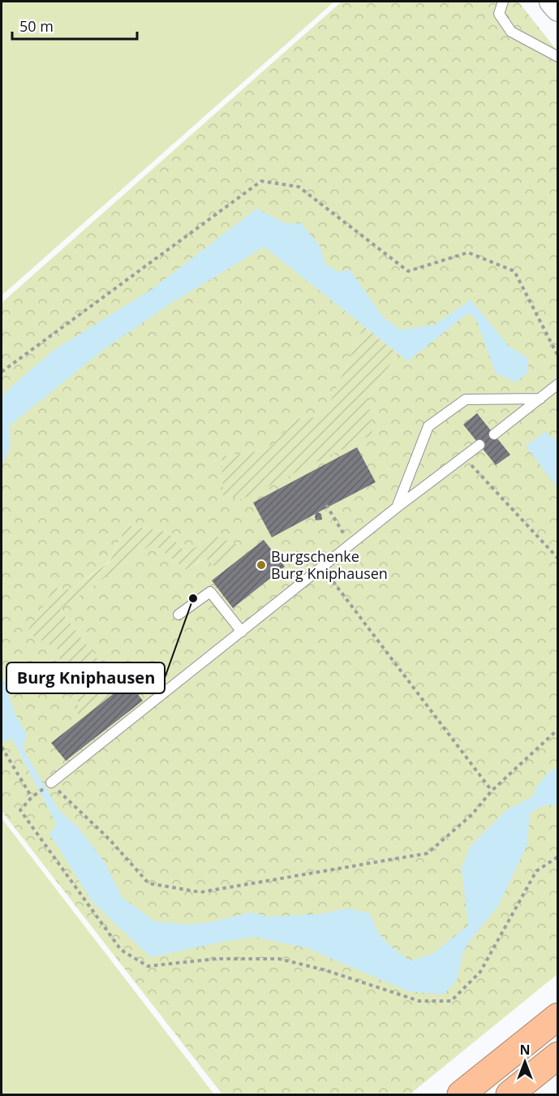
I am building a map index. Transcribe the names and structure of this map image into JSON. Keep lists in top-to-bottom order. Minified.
{"places":["Burgschenke Burg Kniphausen","Burg Kniphausen"],"scale_bar":"50 m","north":"top"}
